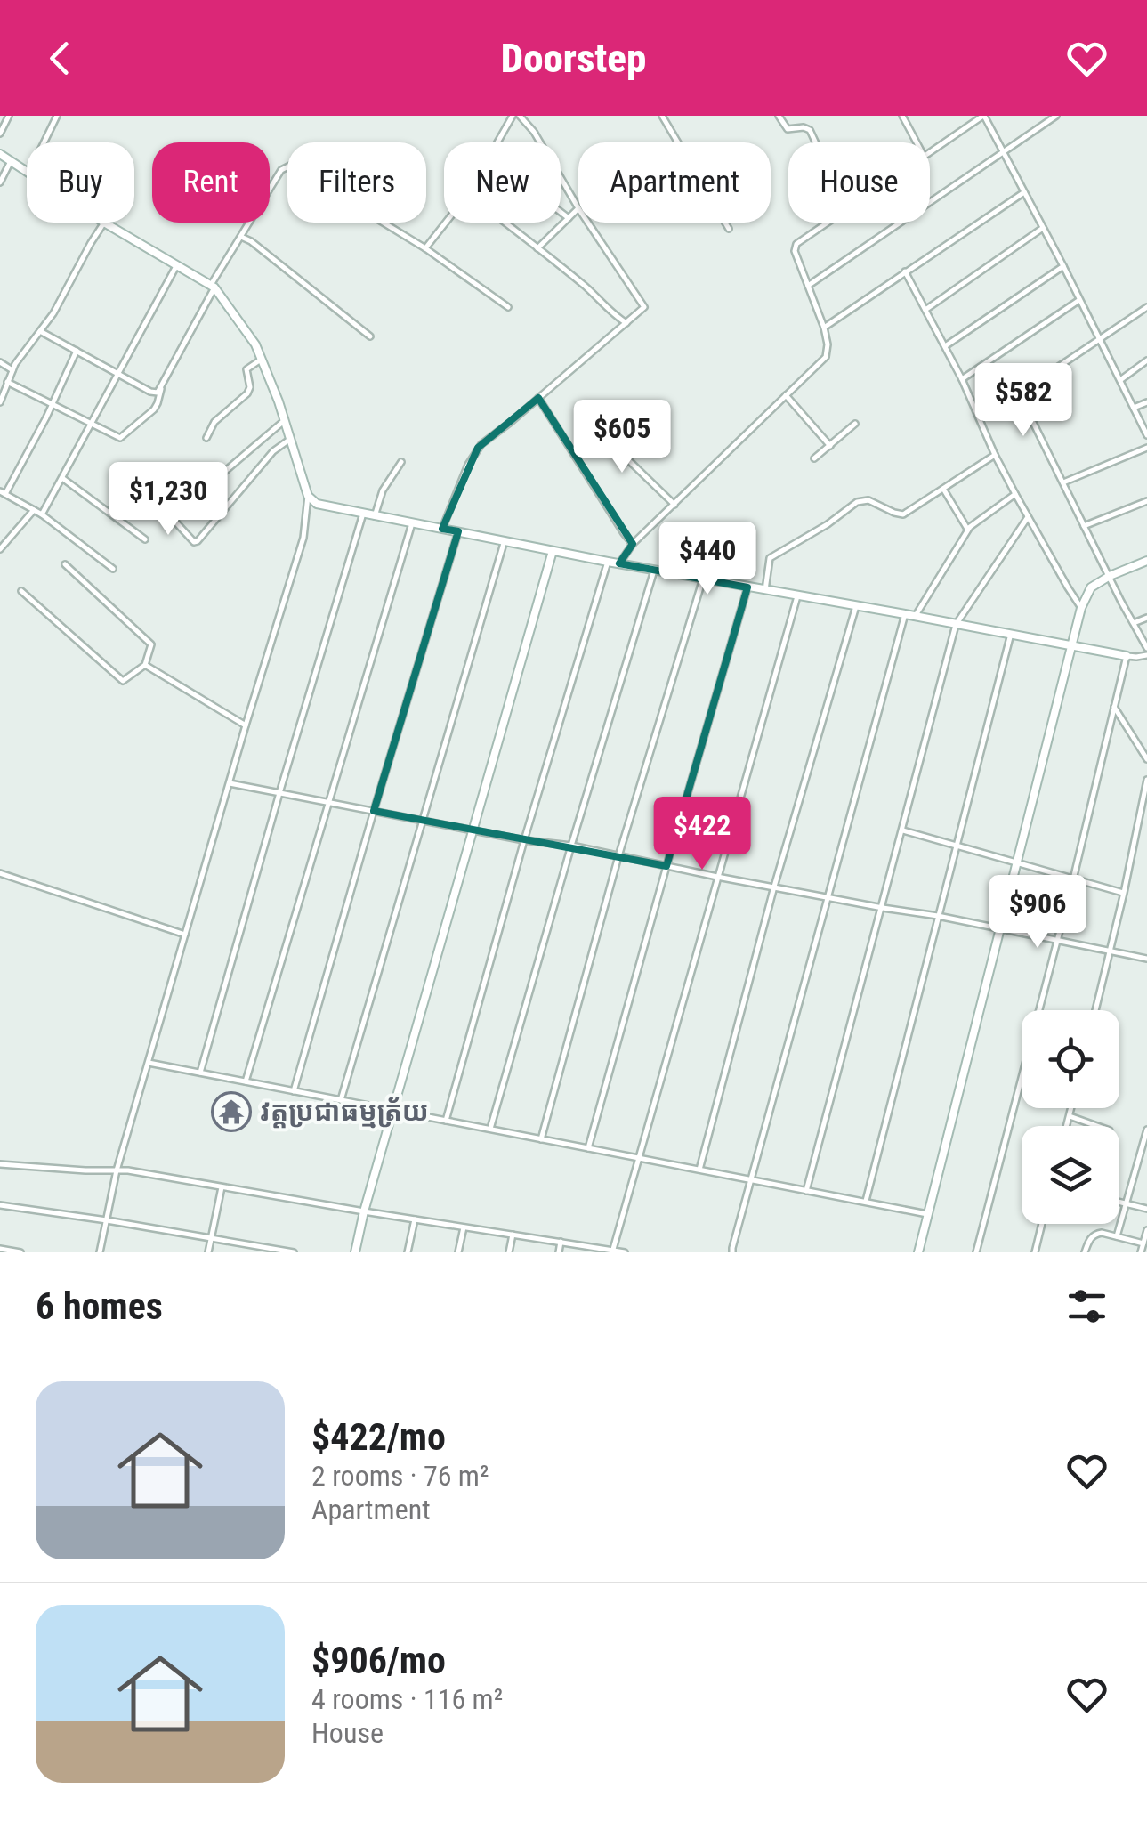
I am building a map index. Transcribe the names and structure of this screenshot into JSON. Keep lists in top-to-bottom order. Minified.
{"places":{"temple":["វត្តប្រជាធម្មត្រ័យ"]},"page":{"header":"Doorstep","chip":["Buy","Rent","Filters","New","Apartment","House"],"price":["$582","$605","$1,230","$440","$422","$906"],"heading":"6 homes","list":[{"name":"$422/mo","note":"2 rooms · 76 m² · Apartment"},{"name":"$906/mo","note":"4 rooms · 116 m² · House"}]}}
